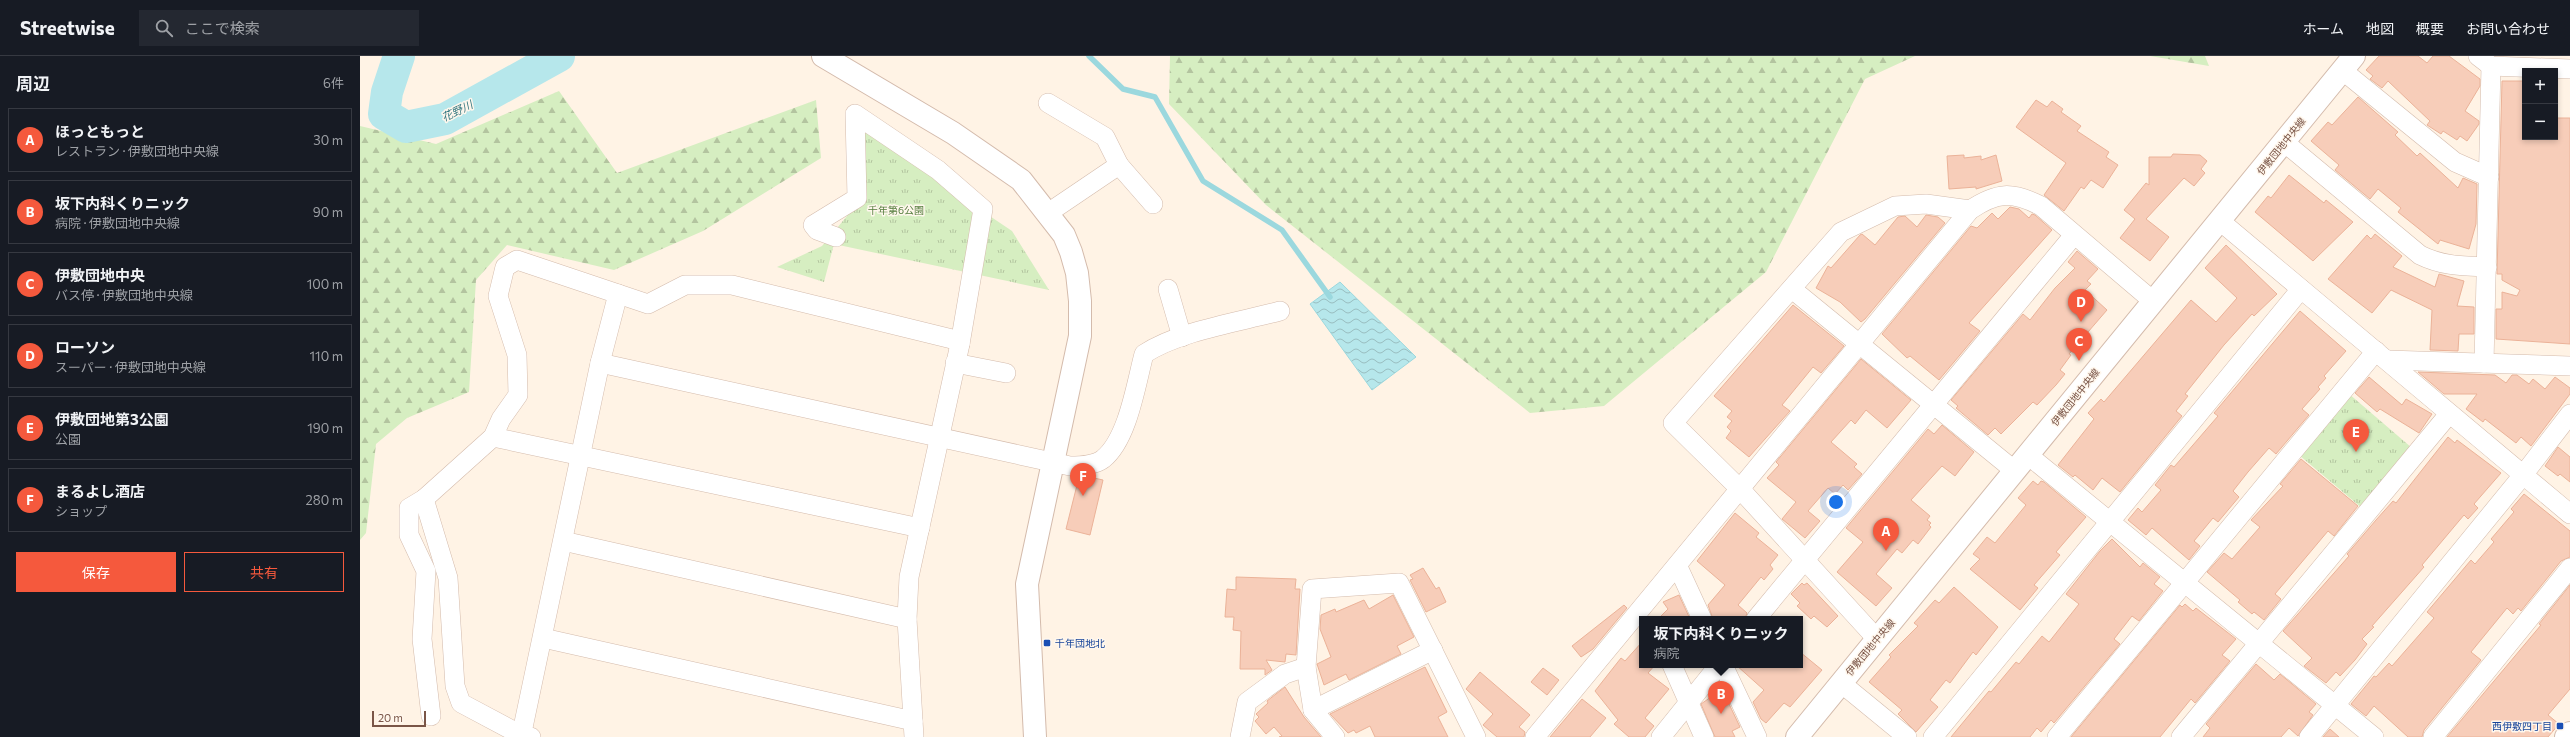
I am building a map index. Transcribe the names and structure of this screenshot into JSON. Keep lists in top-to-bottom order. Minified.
{"streets":{"street":["伊敷団地中央線"]},"water":["花野川"],"parks":["千年第6公園"],"places":{"transit":["千年団地北","西伊敷四丁目"]},"scale_bar":"20 m","page":{"header":"Streetwise","search":"ここで検索","nav":["ホーム","地図","概要","お問い合わせ"],"heading":["周辺","6件"],"map_buttons":["+","−"],"list":[{"mark":"A","name":"ほっともっと","note":"レストラン · 伊敷団地中央線","value":"30 m"},{"mark":"B","name":"坂下内科くりニック","note":"病院 · 伊敷団地中央線","value":"90 m"},{"mark":"C","name":"伊敷団地中央","note":"バス停 · 伊敷団地中央線","value":"100 m"},{"mark":"D","name":"ローソン","note":"スーパー · 伊敷団地中央線","value":"110 m"},{"mark":"E","name":"伊敷団地第3公園","note":"公園","value":"190 m"},{"mark":"F","name":"まるよし酒店","note":"ショップ","value":"280 m"}],"pins":["D","C","E","F","A","B"],"buttons":["保存","共有"],"popup":["坂下内科くりニック","病院"],"scale":"20 m"}}
